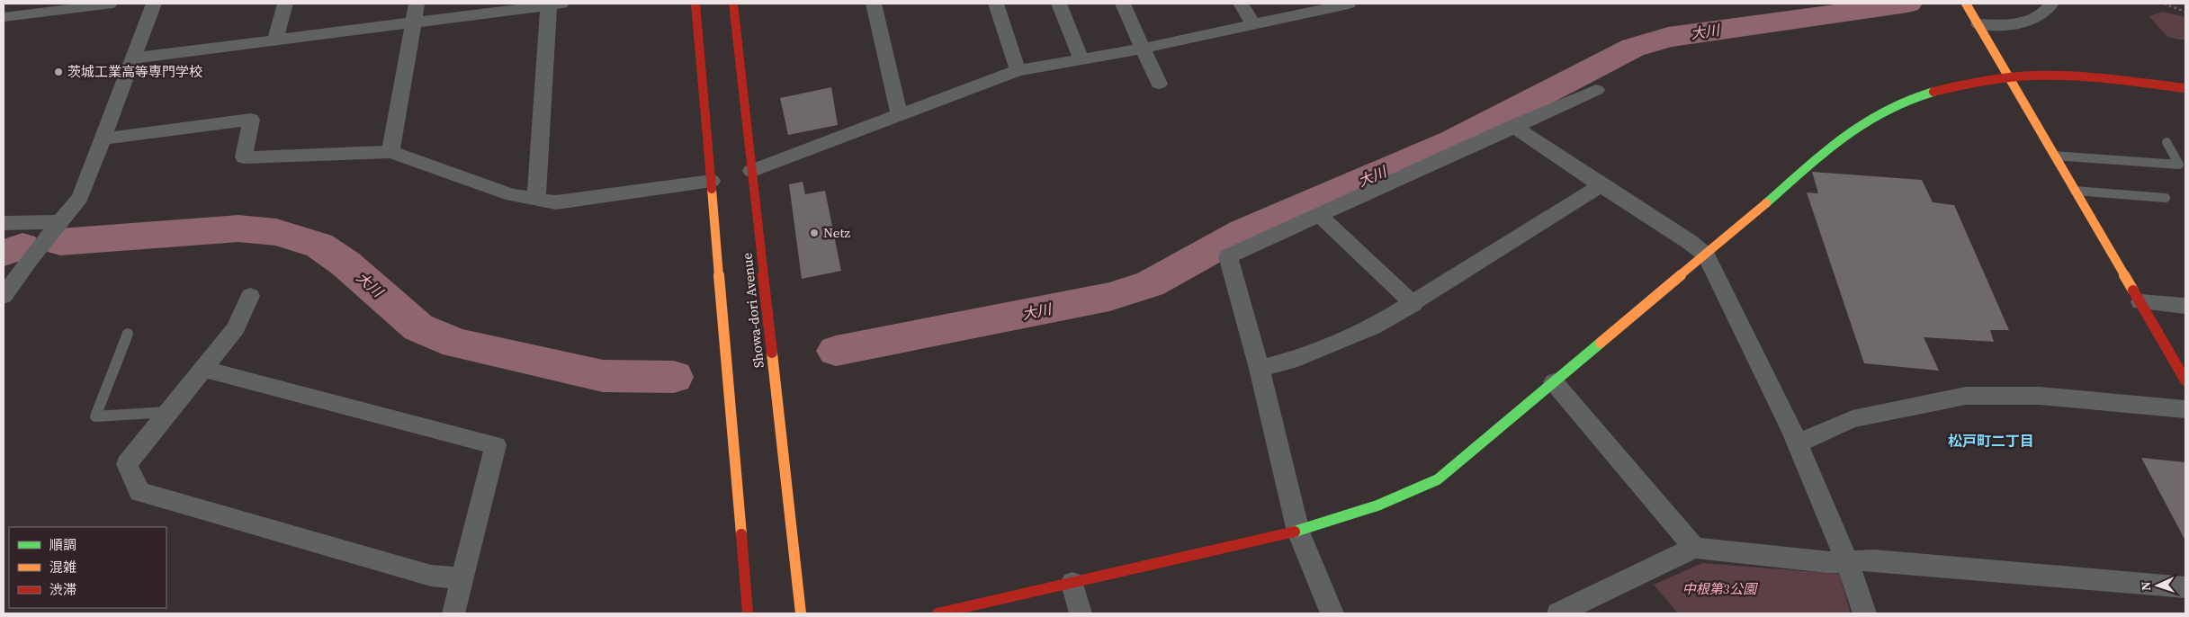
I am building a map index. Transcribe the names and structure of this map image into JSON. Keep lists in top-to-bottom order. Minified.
{"streets":{"street":["Showa-dori Avenue"]},"districts":["松戸町二丁目"],"water":["大川"],"parks":["中根第3公園"],"places":["茨城工業高等専門学校","Netz"],"legend":["順調","混雑","渋滞"],"north":"left"}
